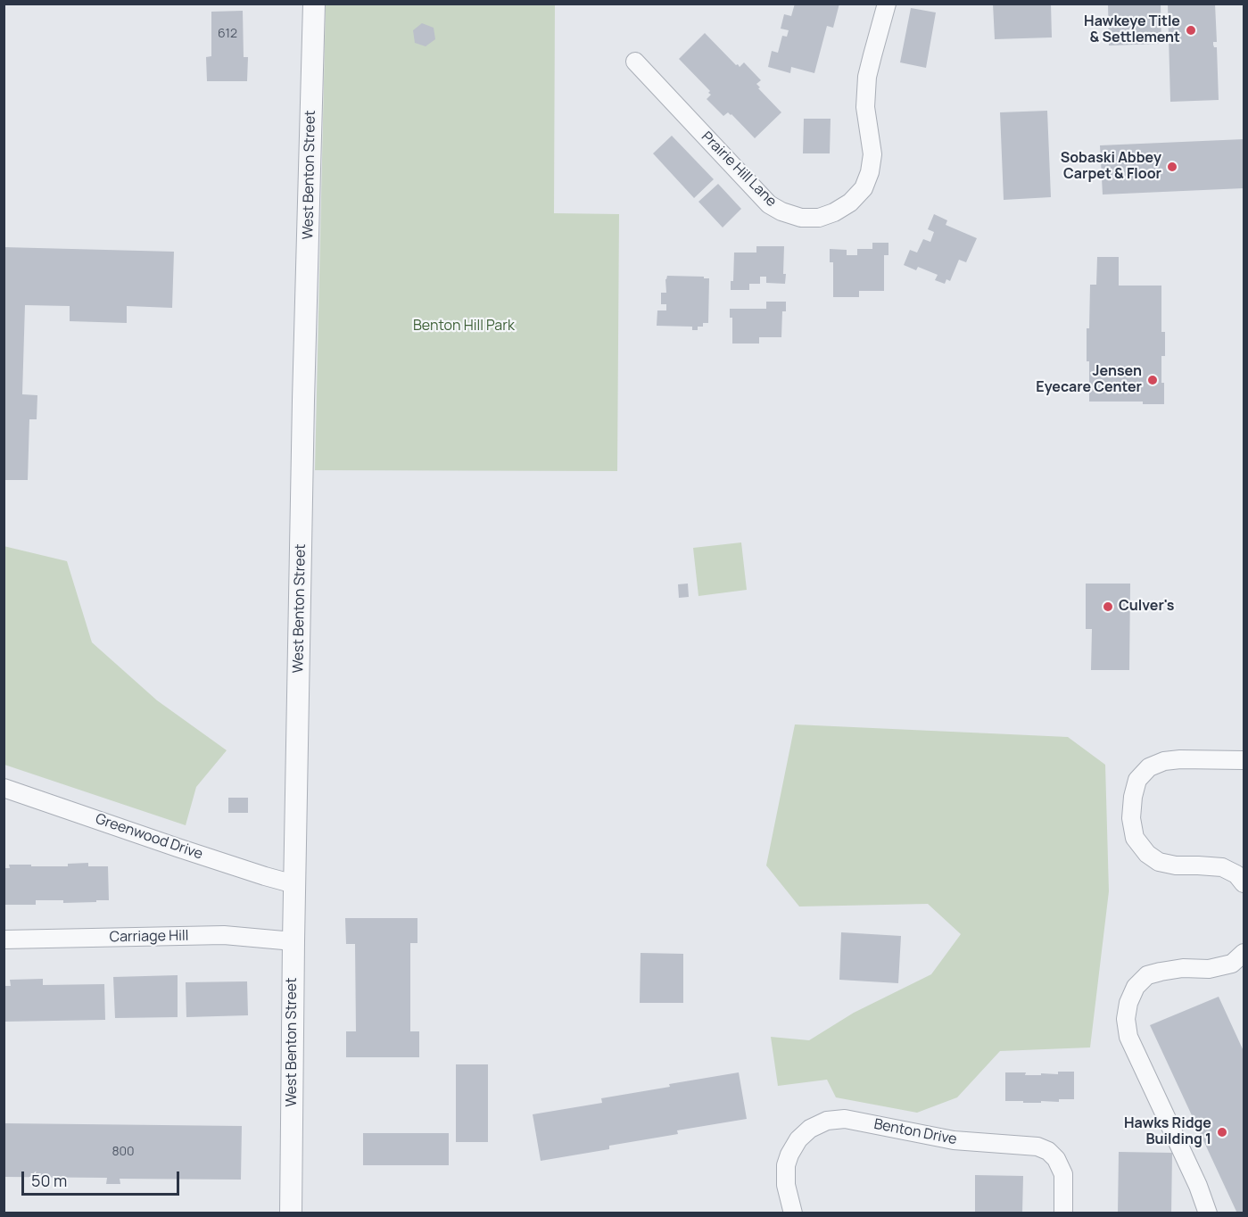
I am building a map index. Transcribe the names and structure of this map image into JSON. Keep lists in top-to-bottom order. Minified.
{"streets":{"street":["Prairie Hill Lane","West Benton Street","Greenwood Drive","Carriage Hill","Benton Drive"]},"crossings":[["West Benton Street","Greenwood Drive"],["West Benton Street","Carriage Hill"]],"parks":["Benton Hill Park"],"places":["Hawkeye Title & Settlement","Sobaski Abbey Carpet & Floor","Jensen Eyecare Center","Culver's","Hawks Ridge Building 1"],"house_numbers":["612","800"],"scale_bar":"50 m"}
